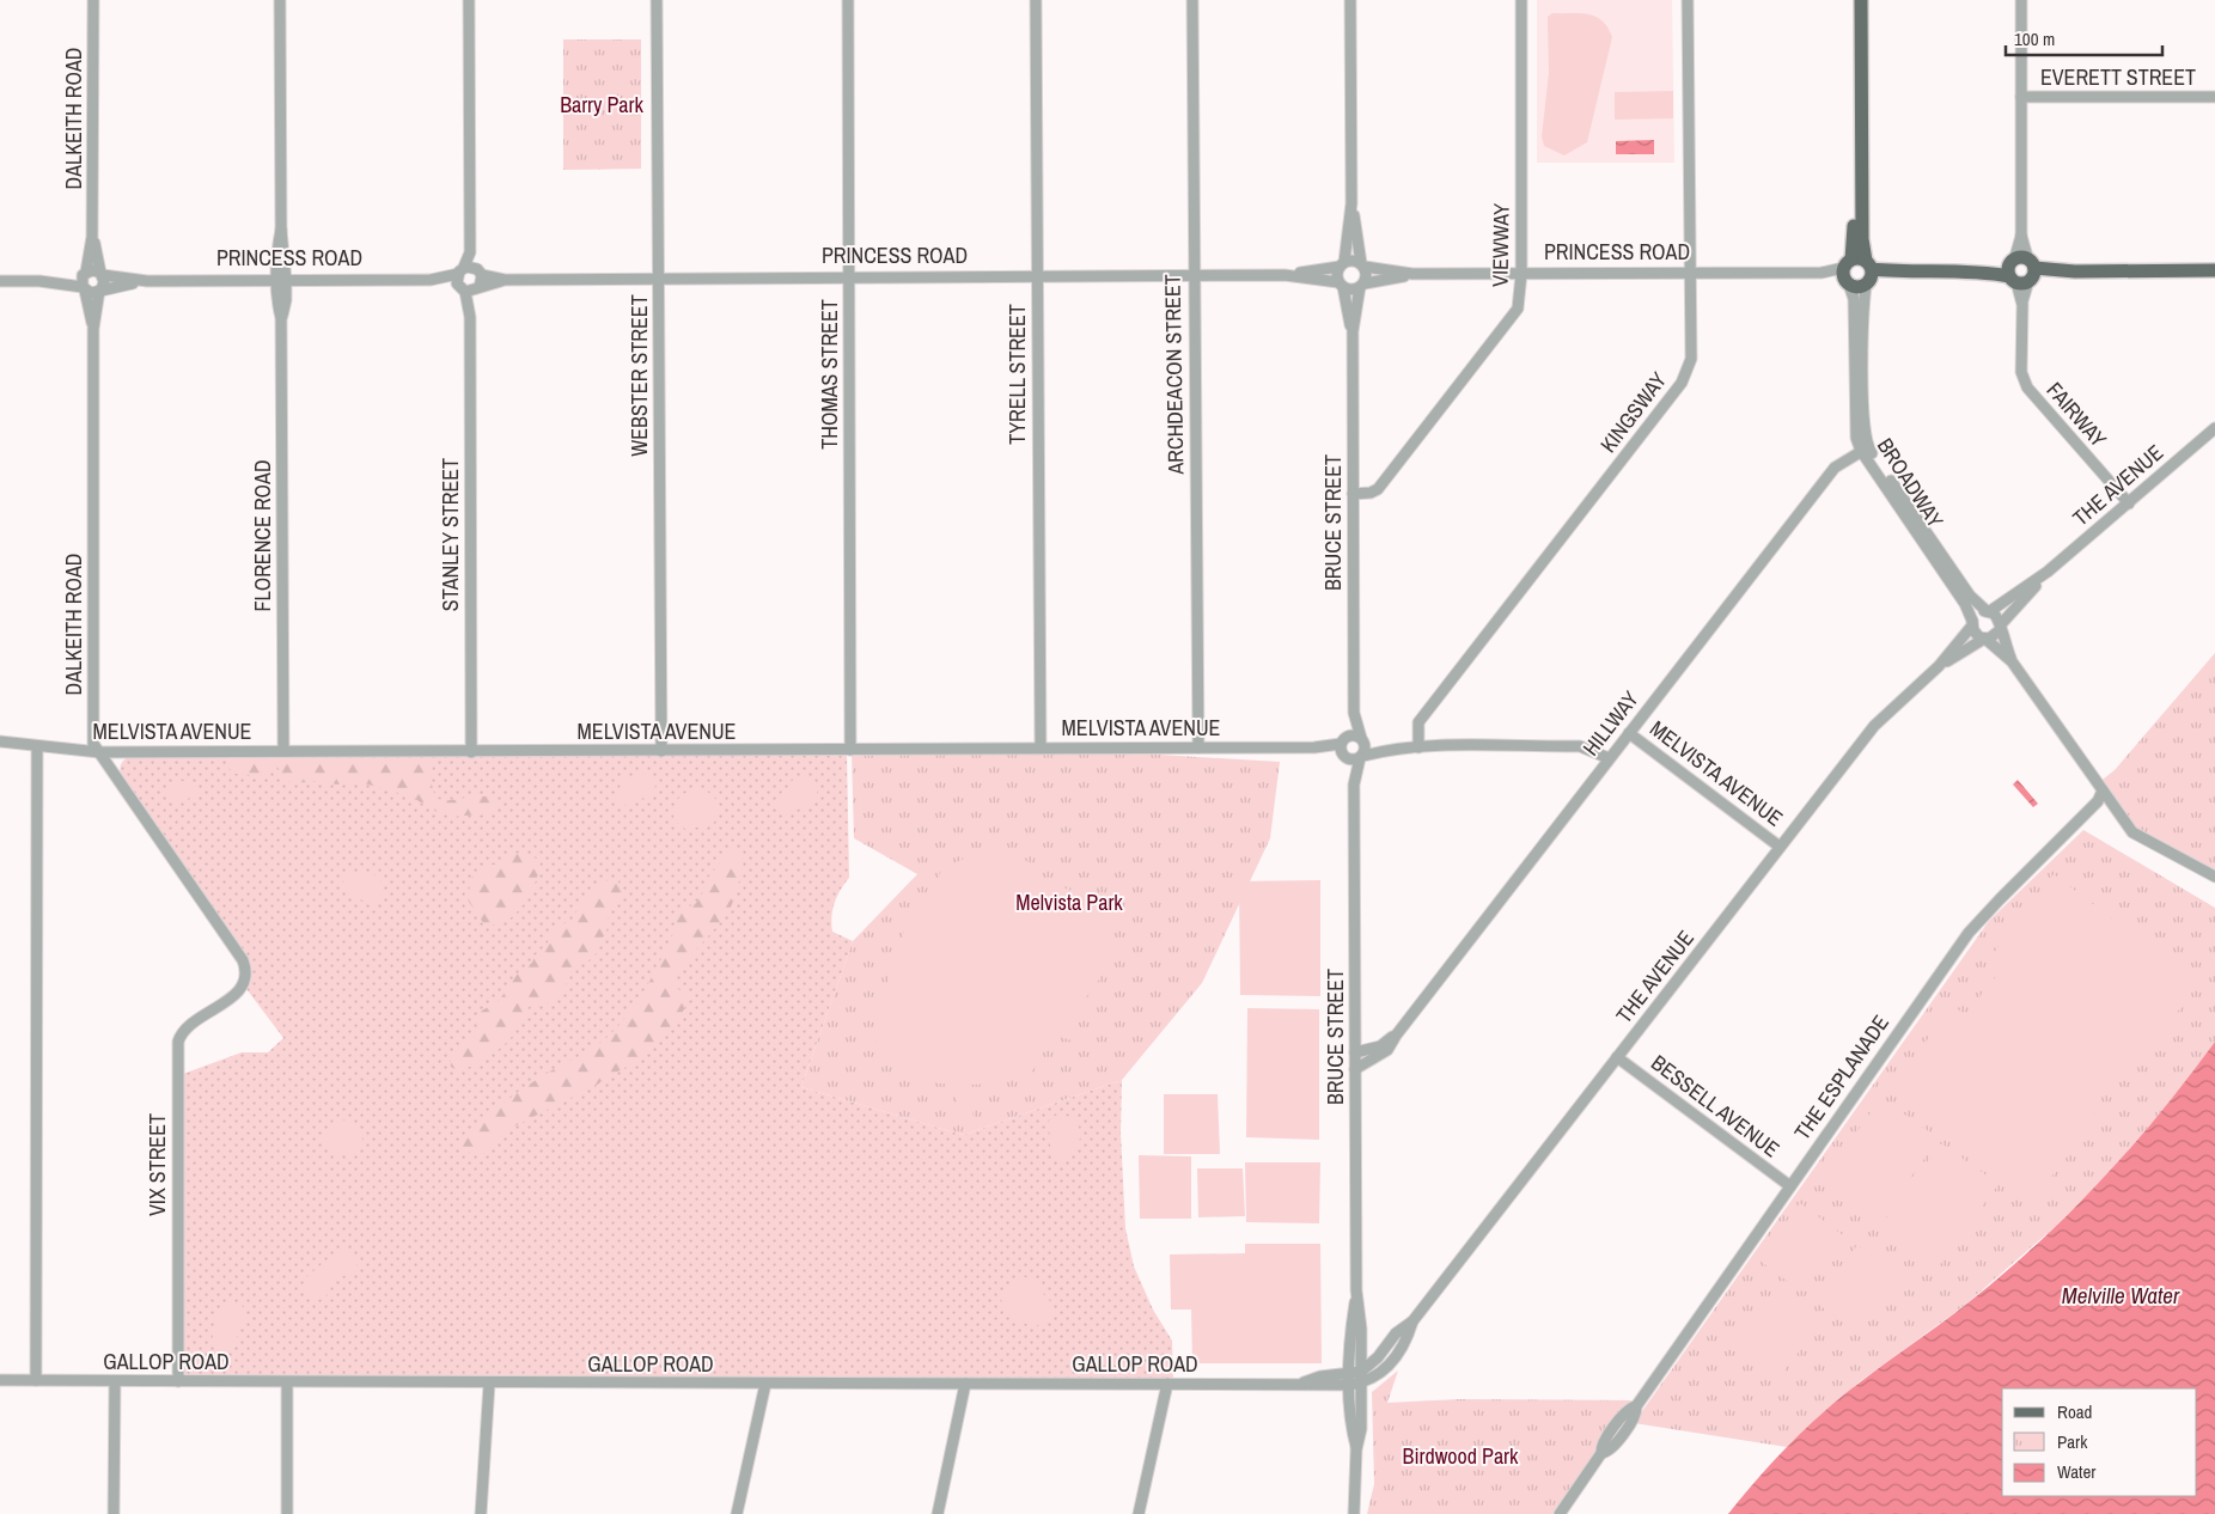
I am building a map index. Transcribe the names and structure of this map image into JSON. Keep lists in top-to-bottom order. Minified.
{"streets":{"main road":["BROADWAY"],"street":["EVERETT STREET","DALKEITH ROAD","VIEWWAY","PRINCESS ROAD","THOMAS STREET","TYRELL STREET","ARCHDEACON STREET","WEBSTER STREET","KINGSWAY","FAIRWAY","THE AVENUE","BRUCE STREET","STANLEY STREET","FLORENCE ROAD","HILLWAY","MELVISTA AVENUE","THE ESPLANADE","BESSELL AVENUE","VIX STREET","GALLOP ROAD"]},"crossings":[["EVERETT STREET","FAIRWAY"],["DALKEITH ROAD","PRINCESS ROAD"],["DALKEITH ROAD","MELVISTA AVENUE"],["DALKEITH ROAD","VIX STREET"],["VIEWWAY","PRINCESS ROAD"],["VIEWWAY","BRUCE STREET"],["PRINCESS ROAD","THOMAS STREET"],["PRINCESS ROAD","TYRELL STREET"],["PRINCESS ROAD","ARCHDEACON STREET"],["PRINCESS ROAD","WEBSTER STREET"],["PRINCESS ROAD","KINGSWAY"],["PRINCESS ROAD","BROADWAY"],["PRINCESS ROAD","BRUCE STREET"],["PRINCESS ROAD","STANLEY STREET"],["PRINCESS ROAD","FLORENCE ROAD"],["THOMAS STREET","MELVISTA AVENUE"],["TYRELL STREET","MELVISTA AVENUE"],["ARCHDEACON STREET","MELVISTA AVENUE"],["WEBSTER STREET","MELVISTA AVENUE"],["KINGSWAY","MELVISTA AVENUE"],["FAIRWAY","THE AVENUE"],["BROADWAY","THE AVENUE"],["BROADWAY","HILLWAY"],["THE AVENUE","BRUCE STREET"],["THE AVENUE","MELVISTA AVENUE"],["THE AVENUE","BESSELL AVENUE"],["THE AVENUE","GALLOP ROAD"],["BRUCE STREET","HILLWAY"],["BRUCE STREET","MELVISTA AVENUE"],["BRUCE STREET","GALLOP ROAD"],["STANLEY STREET","MELVISTA AVENUE"],["FLORENCE ROAD","MELVISTA AVENUE"],["HILLWAY","MELVISTA AVENUE"],["THE ESPLANADE","BESSELL AVENUE"],["VIX STREET","GALLOP ROAD"]],"water":["Melville Water"],"parks":["Barry Park","Melvista Park","Birdwood Park"],"legend":["Road","Park","Water"],"scale_bar":"100 m"}
